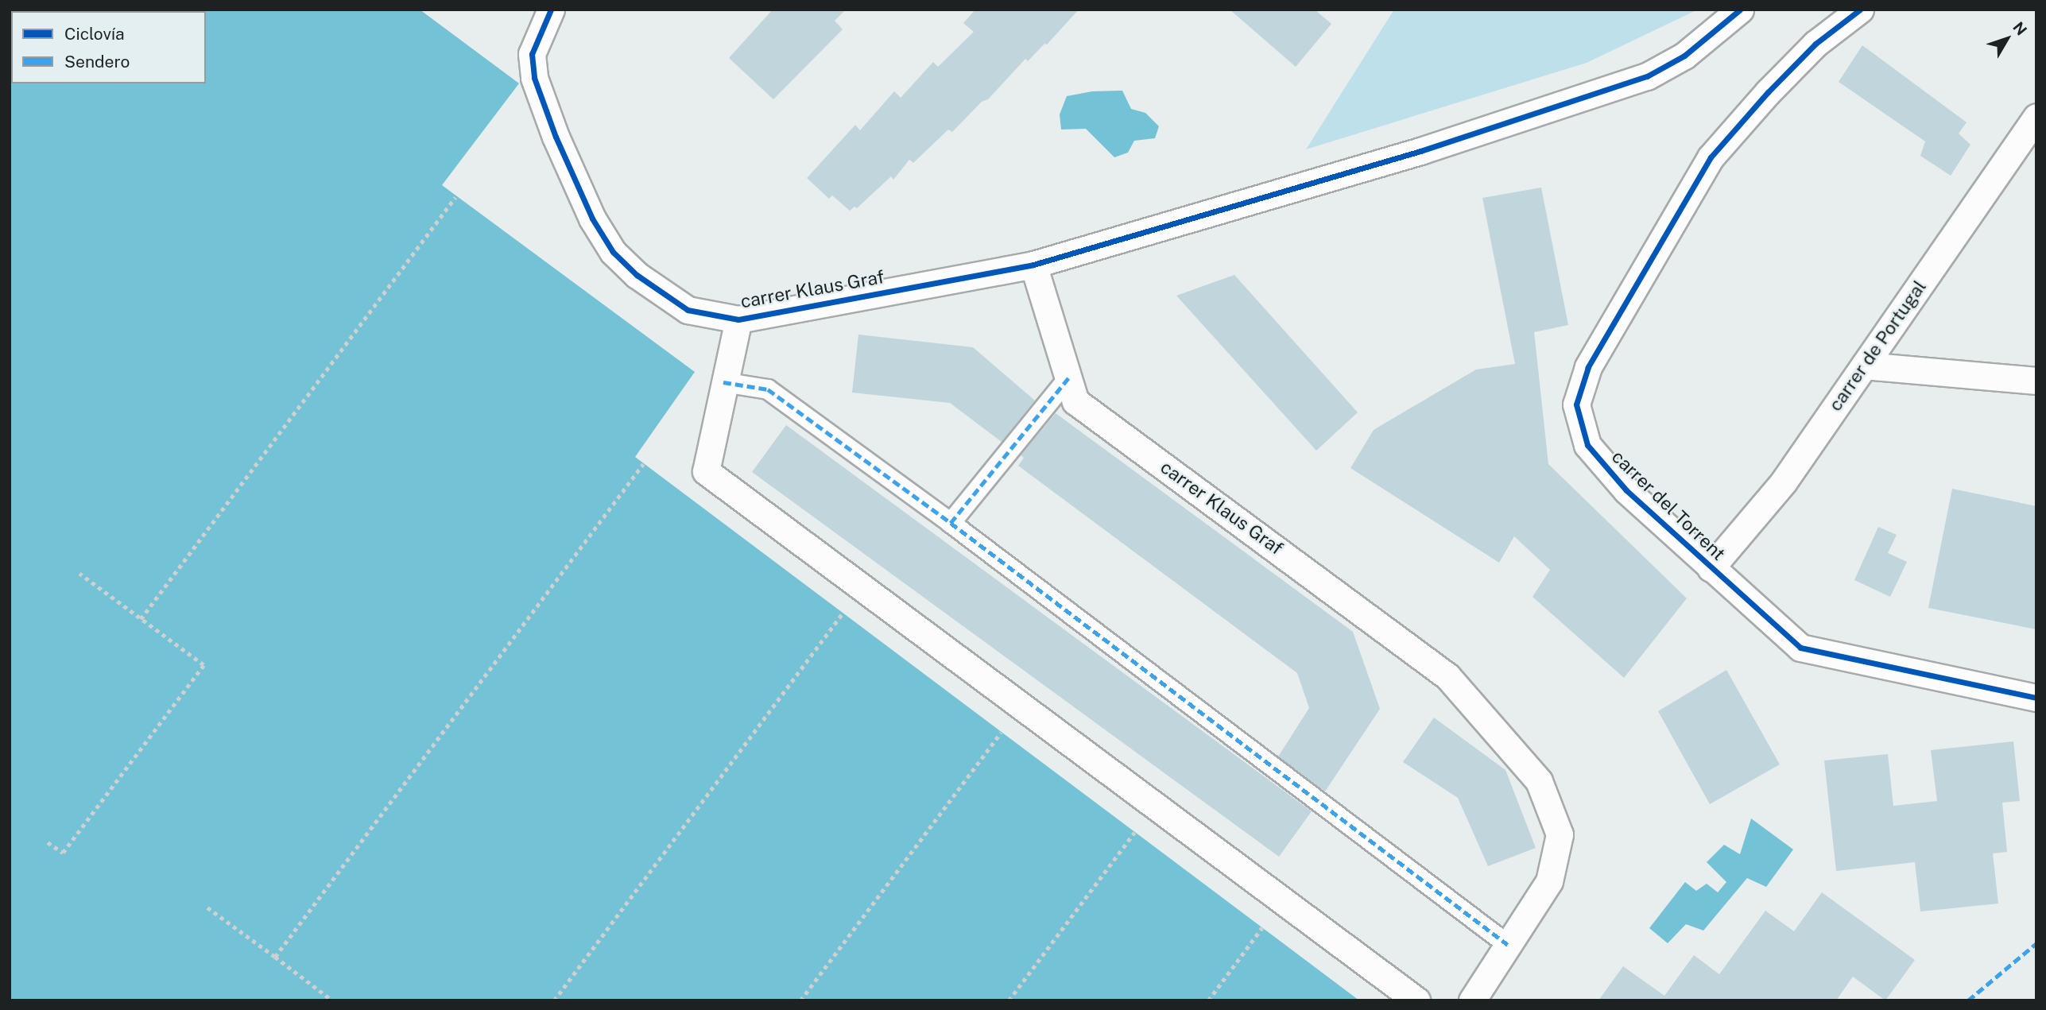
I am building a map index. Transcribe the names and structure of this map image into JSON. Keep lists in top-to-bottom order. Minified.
{"streets":{"street":["carrer Klaus Graf","carrer de Portugal","carrer del Torrent"]},"crossings":[["carrer de Portugal","carrer del Torrent"]],"legend":["Ciclovía","Sendero"],"north":"top right"}
